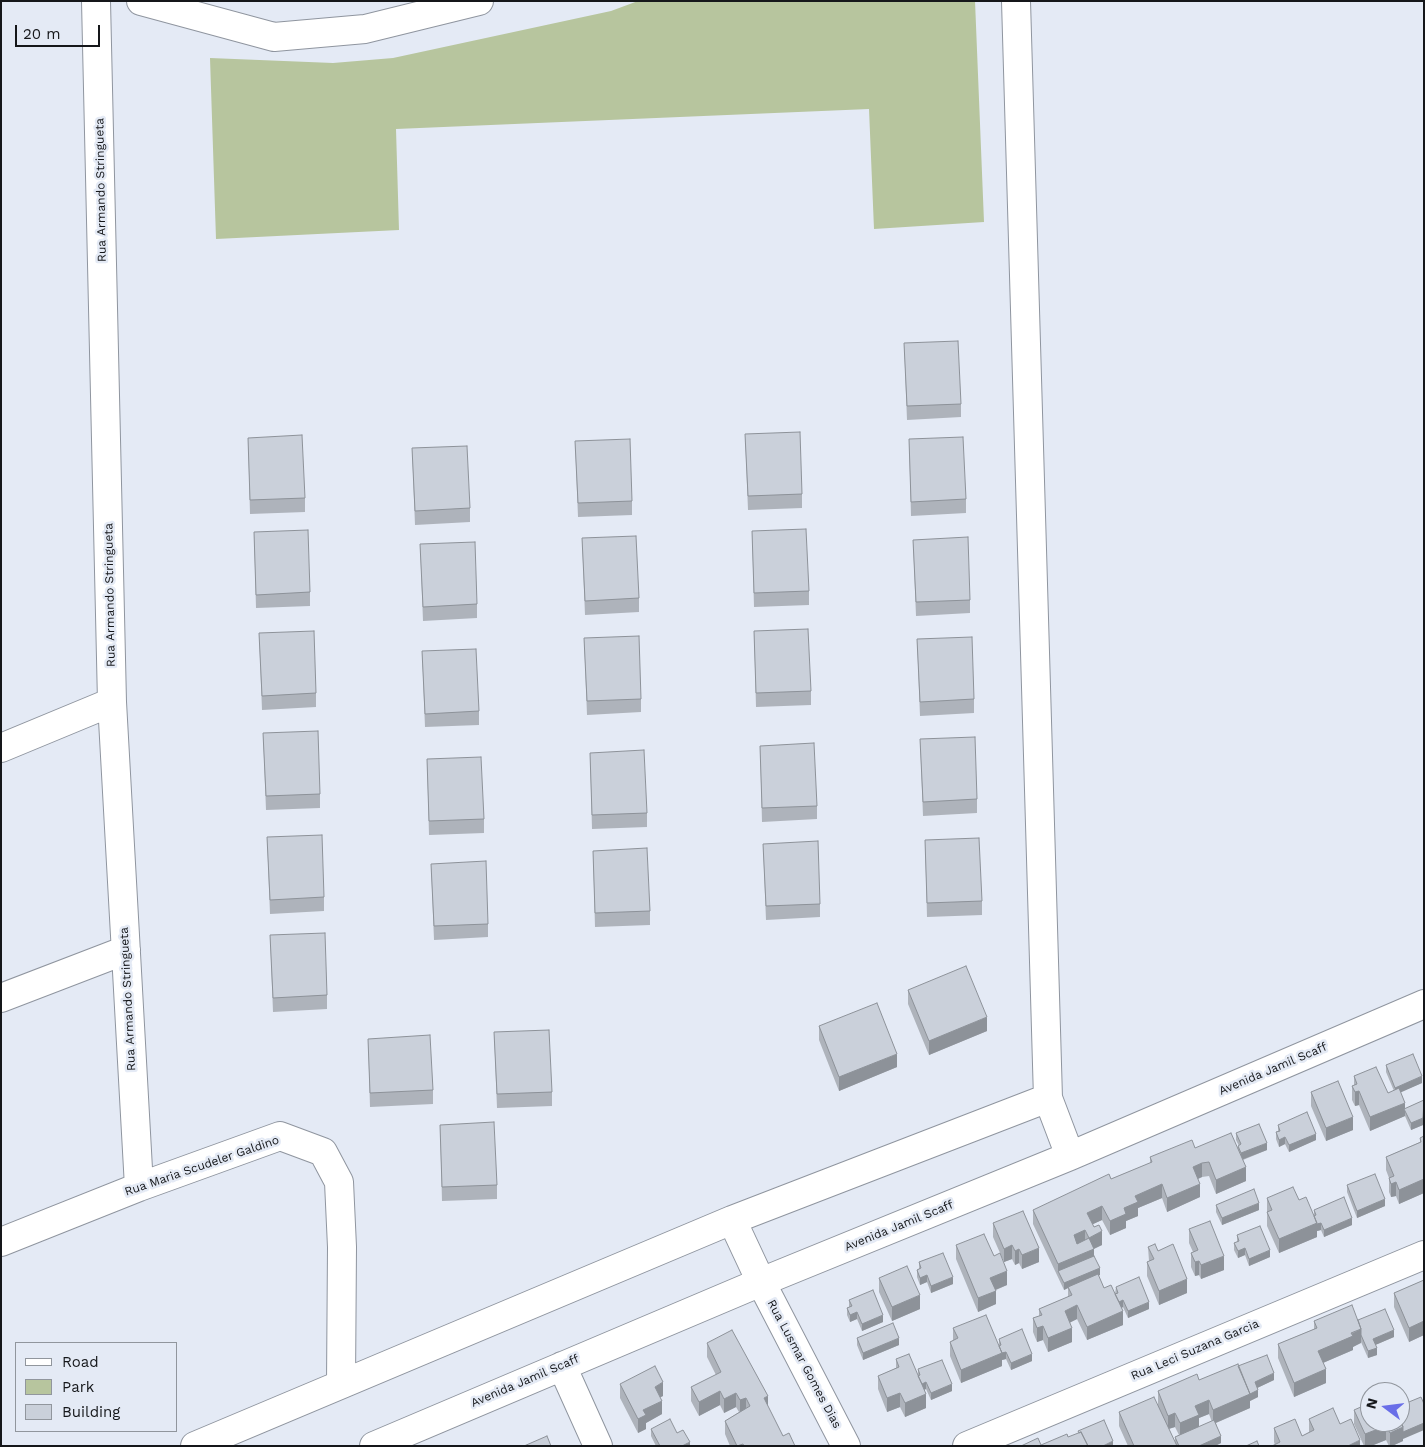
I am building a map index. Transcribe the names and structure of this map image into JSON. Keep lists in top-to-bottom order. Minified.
{"streets":{"street":["Rua Armando Stringueta","Avenida Jamil Scaff","Rua Maria Scudeler Galdino","Rua Leci Suzana Garcia","Rua Lusmar Gomes Dias"]},"crossings":[["Rua Armando Stringueta","Rua Maria Scudeler Galdino"],["Avenida Jamil Scaff","Rua Lusmar Gomes Dias"]],"legend":["Road","Park","Building"],"scale_bar":"20 m","north":"left"}
